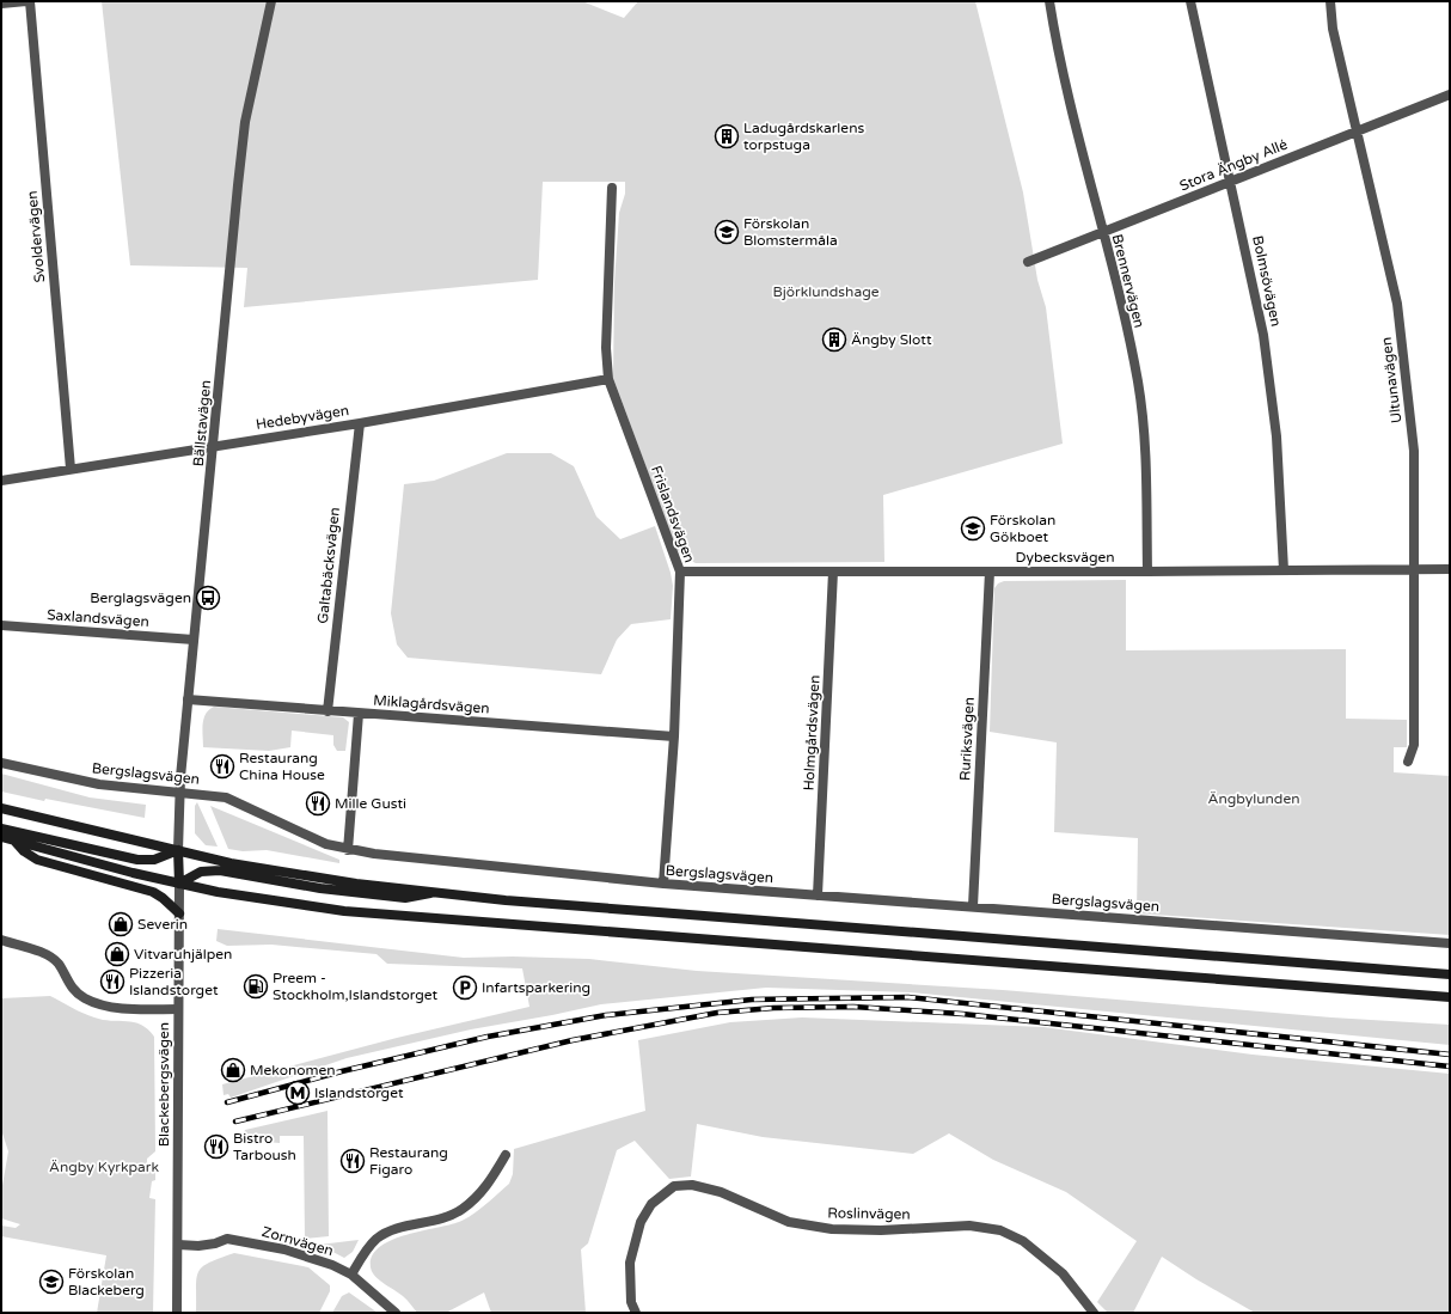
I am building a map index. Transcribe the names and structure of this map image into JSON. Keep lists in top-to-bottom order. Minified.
{"streets":{"street":["Stora Ängby Allé","Svoldervägen","Brennervägen","Bolmsövägen","Ultunavägen","Hedebyvägen","Bällstavägen","Frislandsvägen","Dybecksvägen","Galtabäcksvägen","Saxlandsvägen","Miklagårdsvägen","Holmgårdsvägen","Ruriksvägen","Bergslagsvägen","Blackebergsvägen","Roslinvägen","Zornvägen"]},"crossings":[["Stora Ängby Allé","Brennervägen"],["Stora Ängby Allé","Bolmsövägen"],["Stora Ängby Allé","Ultunavägen"],["Svoldervägen","Hedebyvägen"],["Brennervägen","Dybecksvägen"],["Bolmsövägen","Dybecksvägen"],["Ultunavägen","Dybecksvägen"],["Hedebyvägen","Bällstavägen"],["Hedebyvägen","Frislandsvägen"],["Hedebyvägen","Galtabäcksvägen"],["Bällstavägen","Saxlandsvägen"],["Bällstavägen","Miklagårdsvägen"],["Bällstavägen","Bergslagsvägen"],["Frislandsvägen","Dybecksvägen"],["Frislandsvägen","Miklagårdsvägen"],["Frislandsvägen","Bergslagsvägen"],["Dybecksvägen","Holmgårdsvägen"],["Dybecksvägen","Ruriksvägen"],["Galtabäcksvägen","Miklagårdsvägen"],["Holmgårdsvägen","Bergslagsvägen"],["Ruriksvägen","Bergslagsvägen"],["Blackebergsvägen","Zornvägen"]],"parks":["Björklundshage","Ängbylunden","Ängby Kyrkpark"],"places":{"building":["Ladugårdskarlens torpstuga","Ängby Slott"],"school or university":["Förskolan Blomstermåla","Förskolan Gökboet","Förskolan Blackeberg"],"bus stop":["Berglagsvägen"],"restaurant":["Restaurang China House","Mille Gusti","Pizzeria Islandstorget","Bistro Tarboush","Restaurang Figaro"],"shop":["Severin","Vitvaruhjälpen","Mekonomen"],"fuel station":["Preem - Stockholm,Islandstorget"],"parking":["Infartsparkering"],"metro station":["Islandstorget"]}}
